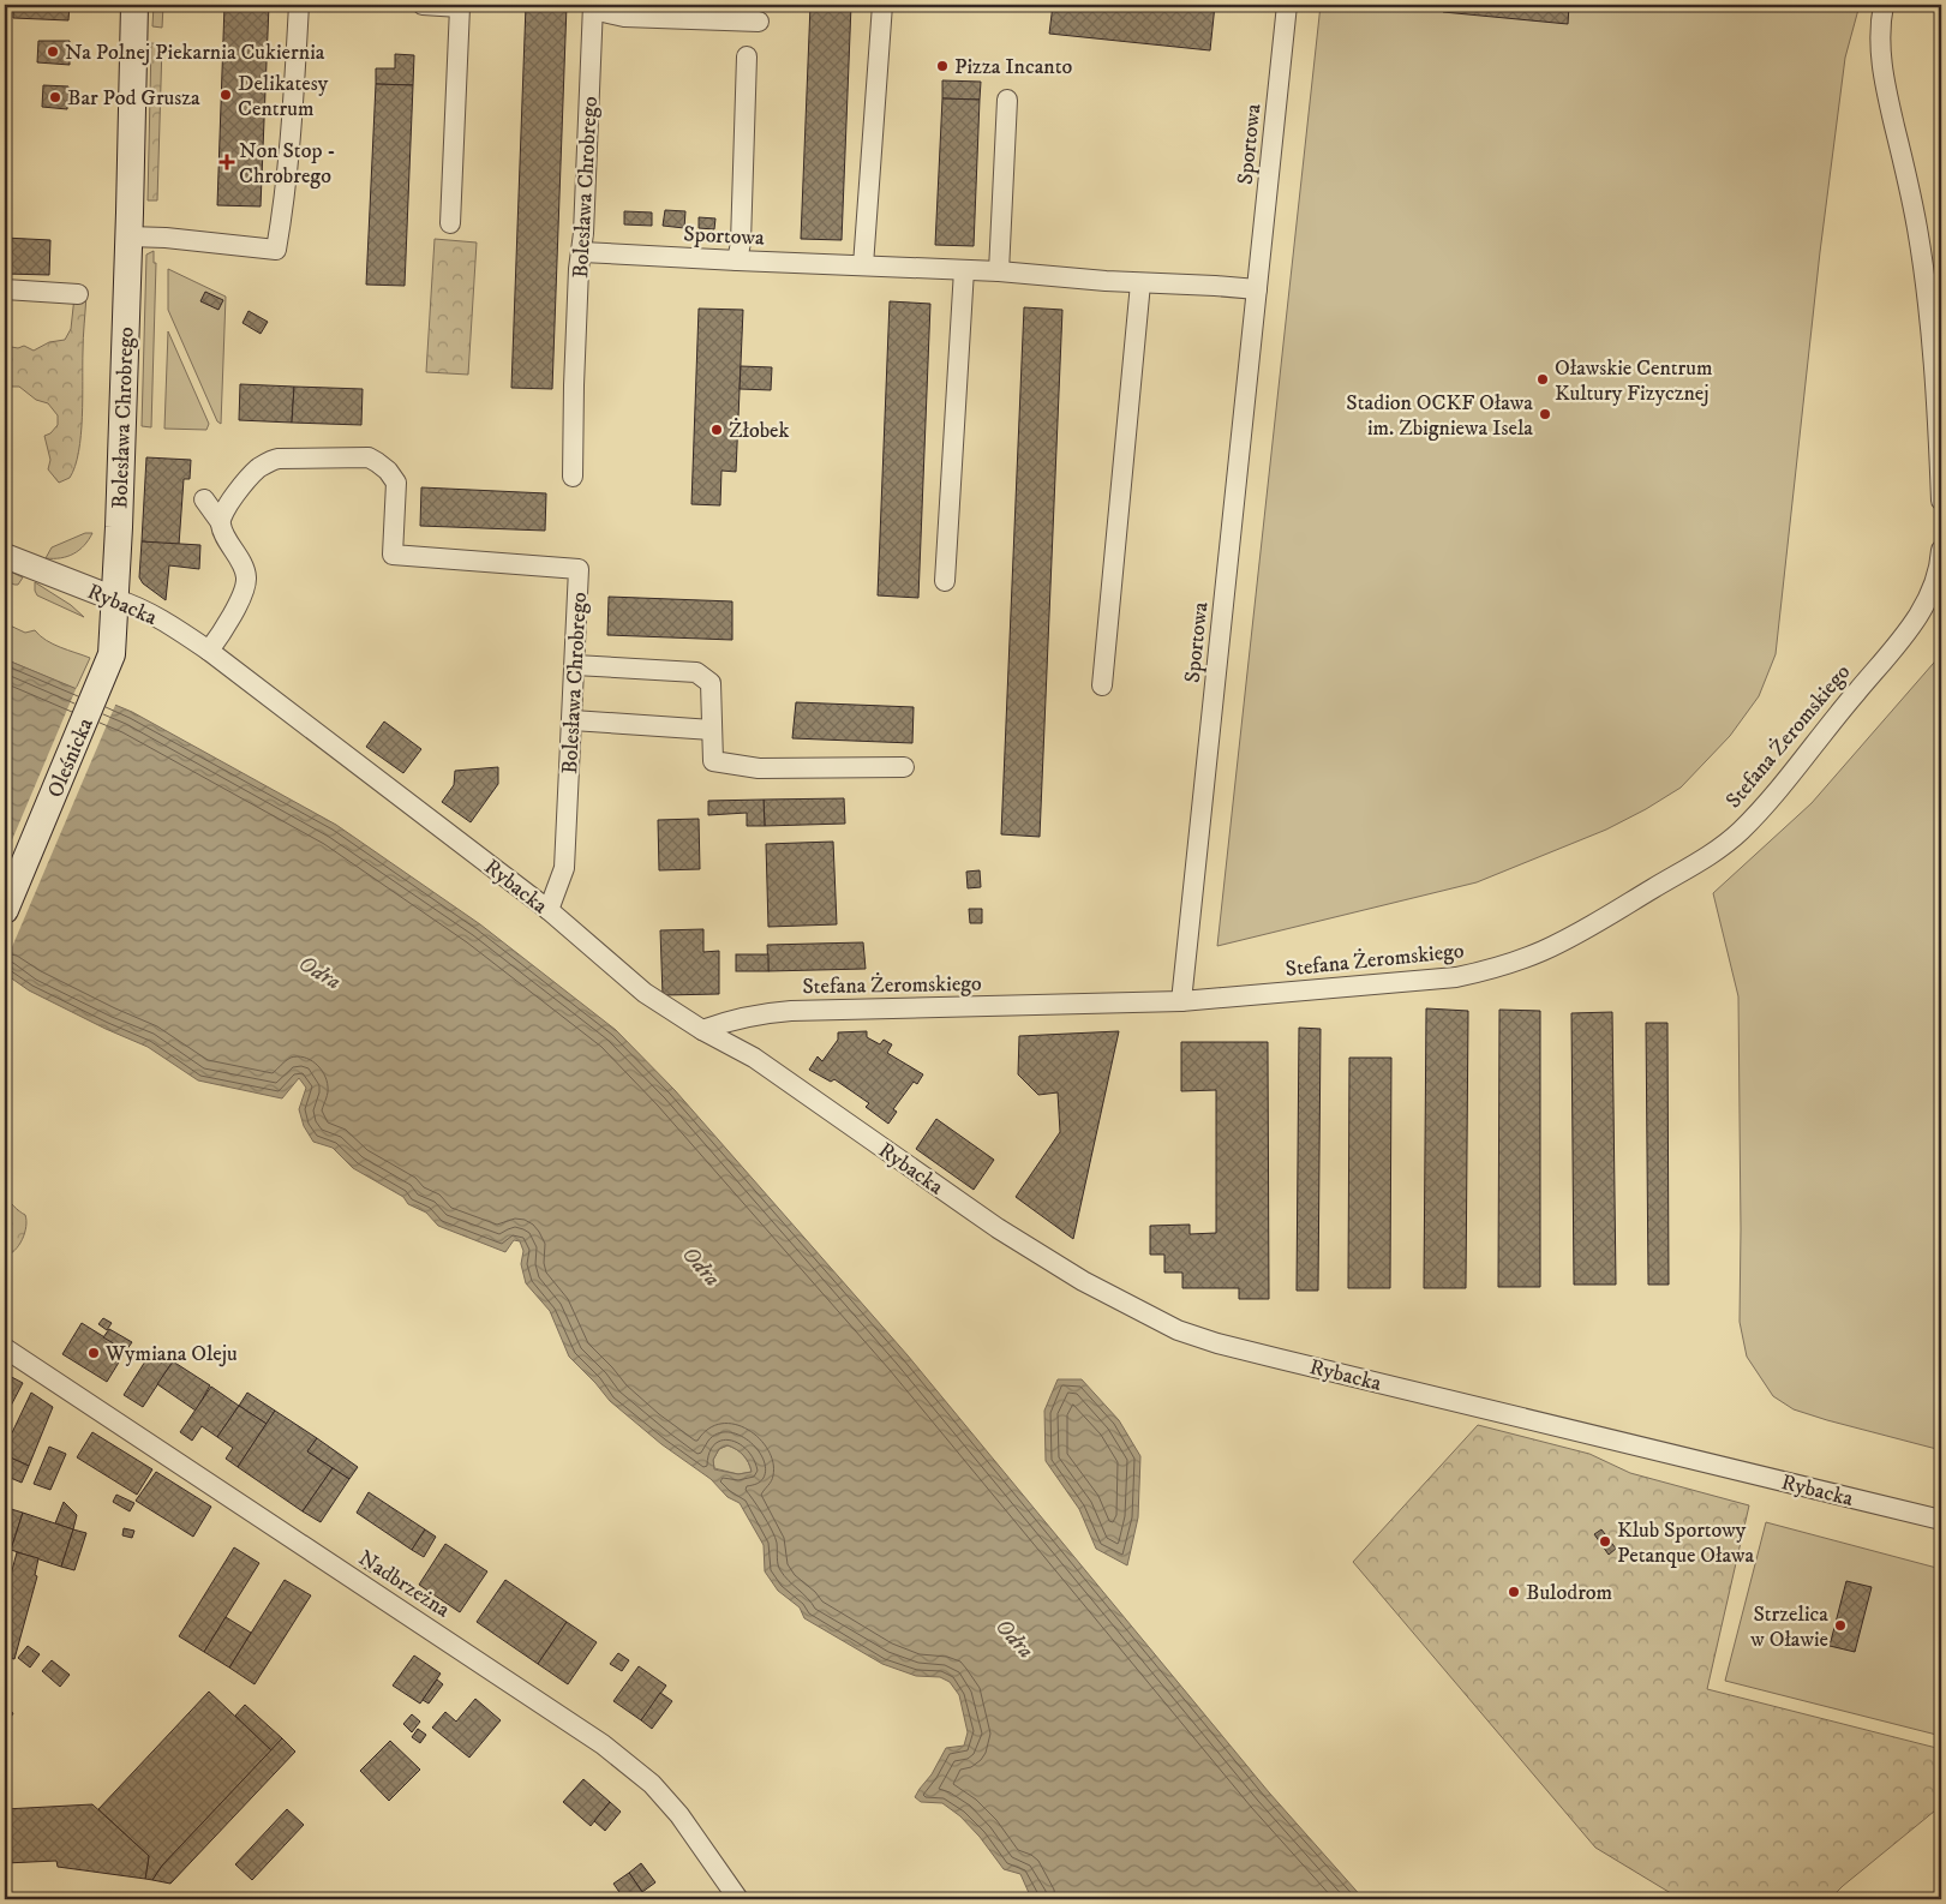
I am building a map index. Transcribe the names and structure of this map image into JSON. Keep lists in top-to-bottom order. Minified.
{"streets":{"main road":["Bolesława Chrobrego","Oleśnicka"],"street":["Sportowa","Rybacka","Stefana Żeromskiego","Nadbrzeżna"]},"crossings":[["Sportowa","Bolesława Chrobrego"],["Sportowa","Stefana Żeromskiego"],["Bolesława Chrobrego","Rybacka"],["Bolesława Chrobrego","Oleśnicka"],["Rybacka","Stefana Żeromskiego"],["Rybacka","Oleśnicka"]],"water":["Odra"],"places":{"other":["Na Polnej Piekarnia Cukiernia","Pizza Incanto","Delikatesy Centrum","Bar Pod Grusza","Oławskie Centrum Kultury Fizycznej","Stadion OCKF Oława im. Zbigniewa Isela","Żłobek","Wymiana Oleju","Klub Sportowy Petanque Oława","Bulodrom","Strzelica w Oławie"],"health":["Non Stop - Chrobrego"]}}
